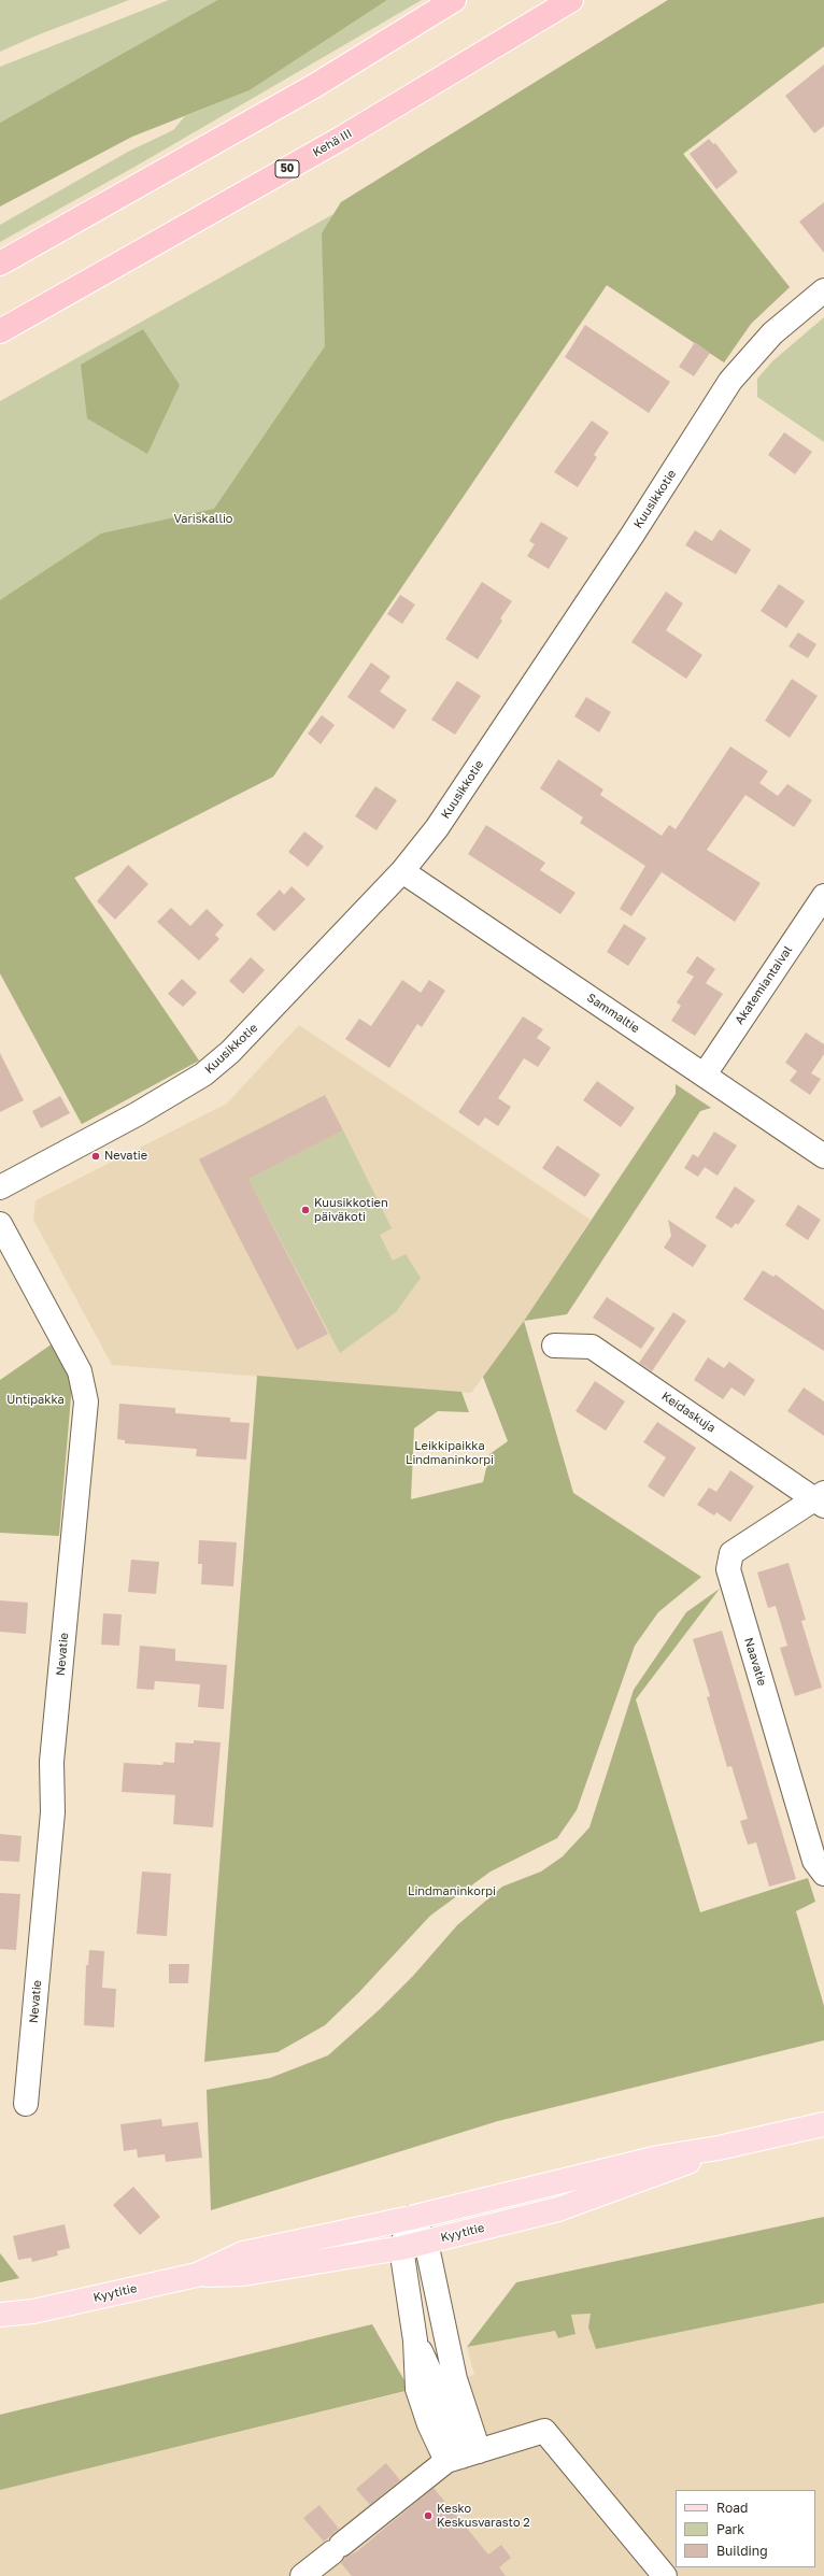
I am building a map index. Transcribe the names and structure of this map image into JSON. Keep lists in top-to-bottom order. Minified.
{"streets":{"highway":["Kehä III","50"],"main road":["Kyytitie"],"street":["Kuusikkotie","Akatemiantaival","Sammaltie","Keidaskuja","Nevatie","Naavatie"]},"crossings":[["Kuusikkotie","Sammaltie"],["Akatemiantaival","Sammaltie"],["Keidaskuja","Naavatie"]],"parks":["Variskallio","Untipakka","Leikkipaikka Lindmaninkorpi","Lindmaninkorpi"],"places":["Nevatie","Kuusikkotien päiväkoti","Kesko Keskusvarasto 2"],"legend":["Road","Park","Building"]}
